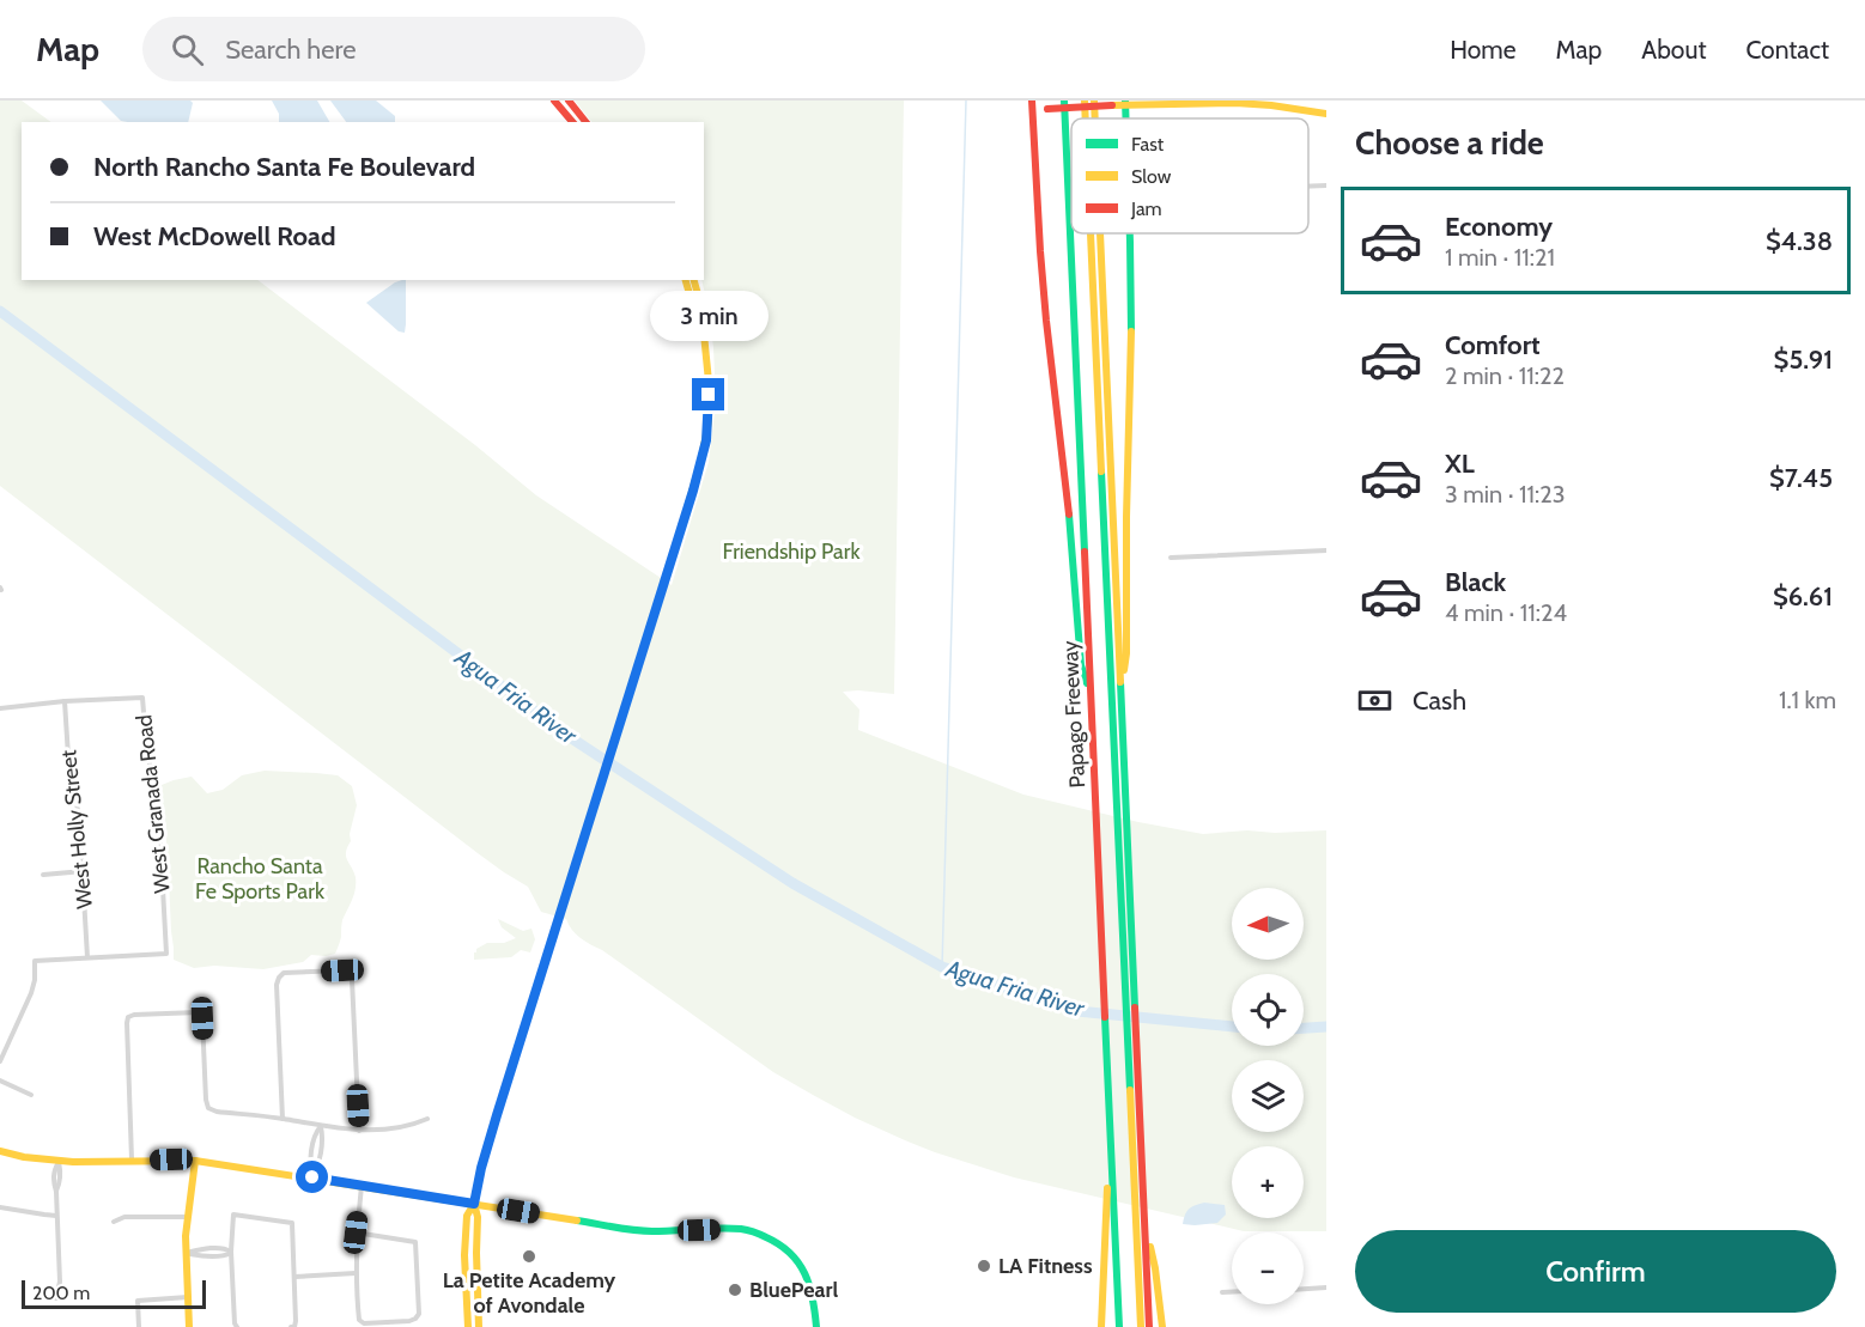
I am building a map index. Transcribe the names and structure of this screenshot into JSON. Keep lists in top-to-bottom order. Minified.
{"streets":{"main road":["Papago Freeway"],"street":["West Granada Road","West Holly Street"]},"crossings":[["West Granada Road","West Holly Street"]],"water":["Agua Fria River"],"parks":["Friendship Park","Rancho Santa Fe Sports Park"],"places":["La Petite Academy of Avondale","LA Fitness","BluePearl"],"legend":["Fast","Slow","Jam"],"scale_bar":"200 m","north":"left","page":{"header":"Map","search":"Search here","nav":["Home","Map","About","Contact"],"heading":"Choose a ride","banner":["North Rancho Santa Fe Boulevard","West McDowell Road"],"list":[{"name":"Economy","note":"1 min · 11:21","value":"$4.38"},{"name":"Comfort","note":"2 min · 11:22","value":"$5.91"},{"name":"XL","note":"3 min · 11:23","value":"$7.45"},{"name":"Black","note":"4 min · 11:24","value":"$6.61"}],"bubble":"3 min","pay":["Cash","1.1 km"],"map_buttons":["+","−"],"buttons":"Confirm","scale":"200 m"}}
